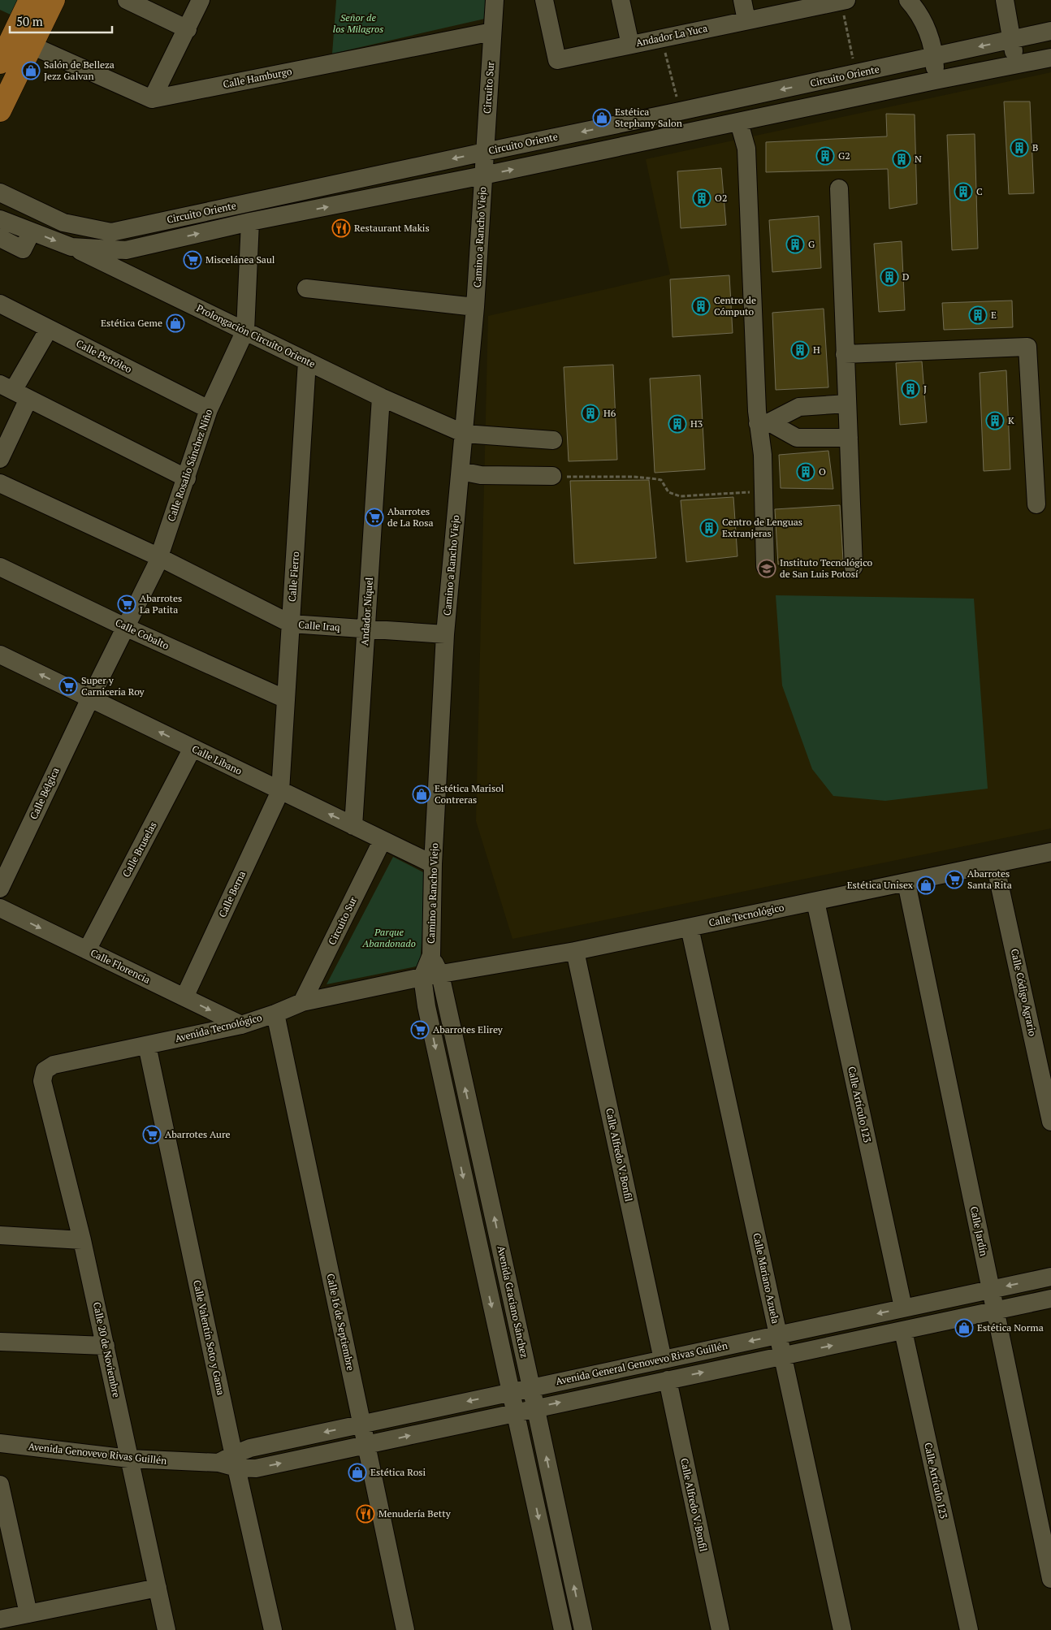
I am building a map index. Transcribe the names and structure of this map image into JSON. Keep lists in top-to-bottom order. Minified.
{"streets":{"street":["Andador La Yuca","Circuito Oriente","Calle Hamburgo","Circuito Sur","Camino a Rancho Viejo","Prolongación Circuito Oriente","Calle Petróleo","Calle Rosalío Sánchez Niño","Calle Fierro","Andador Níquel","Calle Iraq","Calle Cobalto","Calle Libano","Calle Bélgica","Calle Bruselas","Calle Berna","Calle Tecnológico","Calle Florencia","Calle Código Agrario","Avenida Tecnológico","Calle Artículo 123","Calle Alfredo V. Bonfil","Calle Jardín","Calle Mariano Azuela","Avenida Graciano Sánchez","Calle 16 de Septiembre","Calle Valentín Soto y Gama","Calle 20 de Noviembre","Avenida General Genovevo Rivas Guillén","Avenida Genovevo Rivas Guillén"]},"crossings":[["Circuito Oriente","Circuito Sur"],["Circuito Oriente","Camino a Rancho Viejo"],["Circuito Oriente","Prolongación Circuito Oriente"],["Circuito Oriente","Calle Rosalío Sánchez Niño"],["Calle Hamburgo","Circuito Sur"],["Circuito Sur","Camino a Rancho Viejo"],["Circuito Sur","Calle Libano"],["Circuito Sur","Avenida Tecnológico"],["Camino a Rancho Viejo","Prolongación Circuito Oriente"],["Camino a Rancho Viejo","Calle Iraq"],["Camino a Rancho Viejo","Calle Libano"],["Camino a Rancho Viejo","Calle Tecnológico"],["Camino a Rancho Viejo","Avenida Tecnológico"],["Camino a Rancho Viejo","Avenida Graciano Sánchez"],["Prolongación Circuito Oriente","Calle Rosalío Sánchez Niño"],["Prolongación Circuito Oriente","Calle Fierro"],["Prolongación Circuito Oriente","Andador Níquel"],["Calle Petróleo","Calle Rosalío Sánchez Niño"],["Calle Rosalío Sánchez Niño","Calle Iraq"],["Calle Rosalío Sánchez Niño","Calle Cobalto"],["Calle Rosalío Sánchez Niño","Calle Libano"],["Calle Rosalío Sánchez Niño","Calle Bélgica"],["Calle Fierro","Calle Iraq"],["Calle Fierro","Calle Cobalto"],["Calle Fierro","Calle Libano"],["Calle Fierro","Calle Berna"],["Andador Níquel","Calle Iraq"],["Andador Níquel","Calle Libano"],["Calle Libano","Calle Bélgica"],["Calle Libano","Calle Bruselas"],["Calle Libano","Calle Berna"],["Calle Bruselas","Calle Florencia"],["Calle Berna","Calle Florencia"],["Calle Tecnológico","Calle Código Agrario"],["Calle Tecnológico","Avenida Tecnológico"],["Calle Tecnológico","Calle Artículo 123"],["Calle Tecnológico","Calle Alfredo V. Bonfil"],["Calle Tecnológico","Calle Jardín"],["Calle Tecnológico","Calle Mariano Azuela"],["Calle Tecnológico","Avenida Graciano Sánchez"],["Calle Florencia","Avenida Tecnológico"],["Avenida Tecnológico","Avenida Graciano Sánchez"],["Avenida Tecnológico","Calle 16 de Septiembre"],["Avenida Tecnológico","Calle Valentín Soto y Gama"],["Avenida Tecnológico","Calle 20 de Noviembre"],["Calle Artículo 123","Avenida General Genovevo Rivas Guillén"],["Calle Alfredo V. Bonfil","Avenida General Genovevo Rivas Guillén"],["Calle Jardín","Avenida General Genovevo Rivas Guillén"],["Calle Mariano Azuela","Avenida General Genovevo Rivas Guillén"],["Avenida Graciano Sánchez","Avenida General Genovevo Rivas Guillén"],["Calle 16 de Septiembre","Avenida General Genovevo Rivas Guillén"],["Calle Valentín Soto y Gama","Avenida General Genovevo Rivas Guillén"],["Calle Valentín Soto y Gama","Avenida Genovevo Rivas Guillén"],["Calle 20 de Noviembre","Avenida Genovevo Rivas Guillén"],["Avenida General Genovevo Rivas Guillén","Avenida Genovevo Rivas Guillén"]],"one_way":["Calle Libano","Calle Florencia"],"parks":["Señor de los Milagros","Parque Abandonado"],"places":{"shop":["Salón de Belleza Jezz Galvan","Estética Stephany Salon","Estética Geme","Estética Marisol Contreras","Estética Unisex","Estética Norma","Estética Rosi"],"building":["B","G2","N","C","O2","G","D","Centro de Cómputo","E","H","J","H6","K","H3","O","Centro de Lenguas Extranjeras"],"restaurant":["Restaurant Makis","Menudería Betty"],"supermarket":["Miscelánea Saul","Abarrotes de La Rosa","Abarrotes La Patita","Super y Carniceria Roy","Abarrotes Santa Rita","Abarrotes Elirey","Abarrotes Aure"],"school or university":["Instituto Tecnológico de San Luis Potosí"]},"scale_bar":"50 m"}
